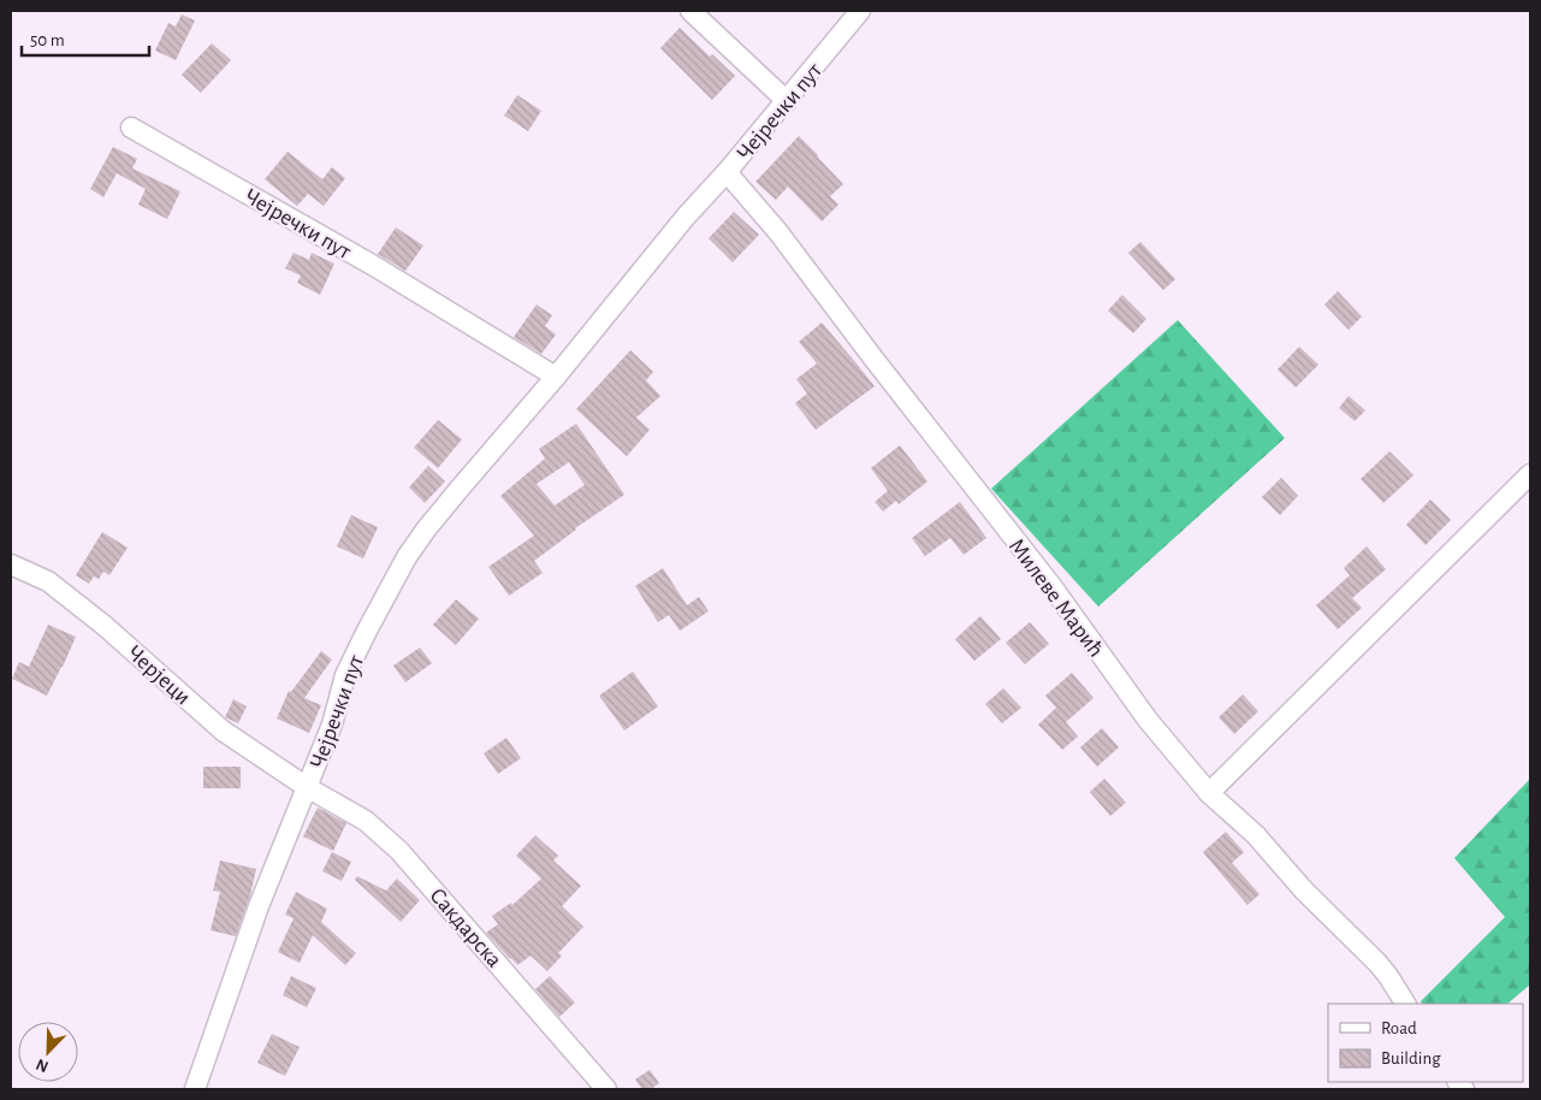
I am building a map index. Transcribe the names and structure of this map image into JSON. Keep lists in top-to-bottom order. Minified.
{"streets":{"street":["Чејречки пут","Милеве Мaрић","Черјеци","Сакдарска"]},"crossings":[["Чејречки пут","Милеве Мaрић"],["Чејречки пут","Черјеци"],["Чејречки пут","Сакдарска"],["Черјеци","Сакдарска"]],"legend":["Road","Building"],"scale_bar":"50 m","north":"bottom left"}
